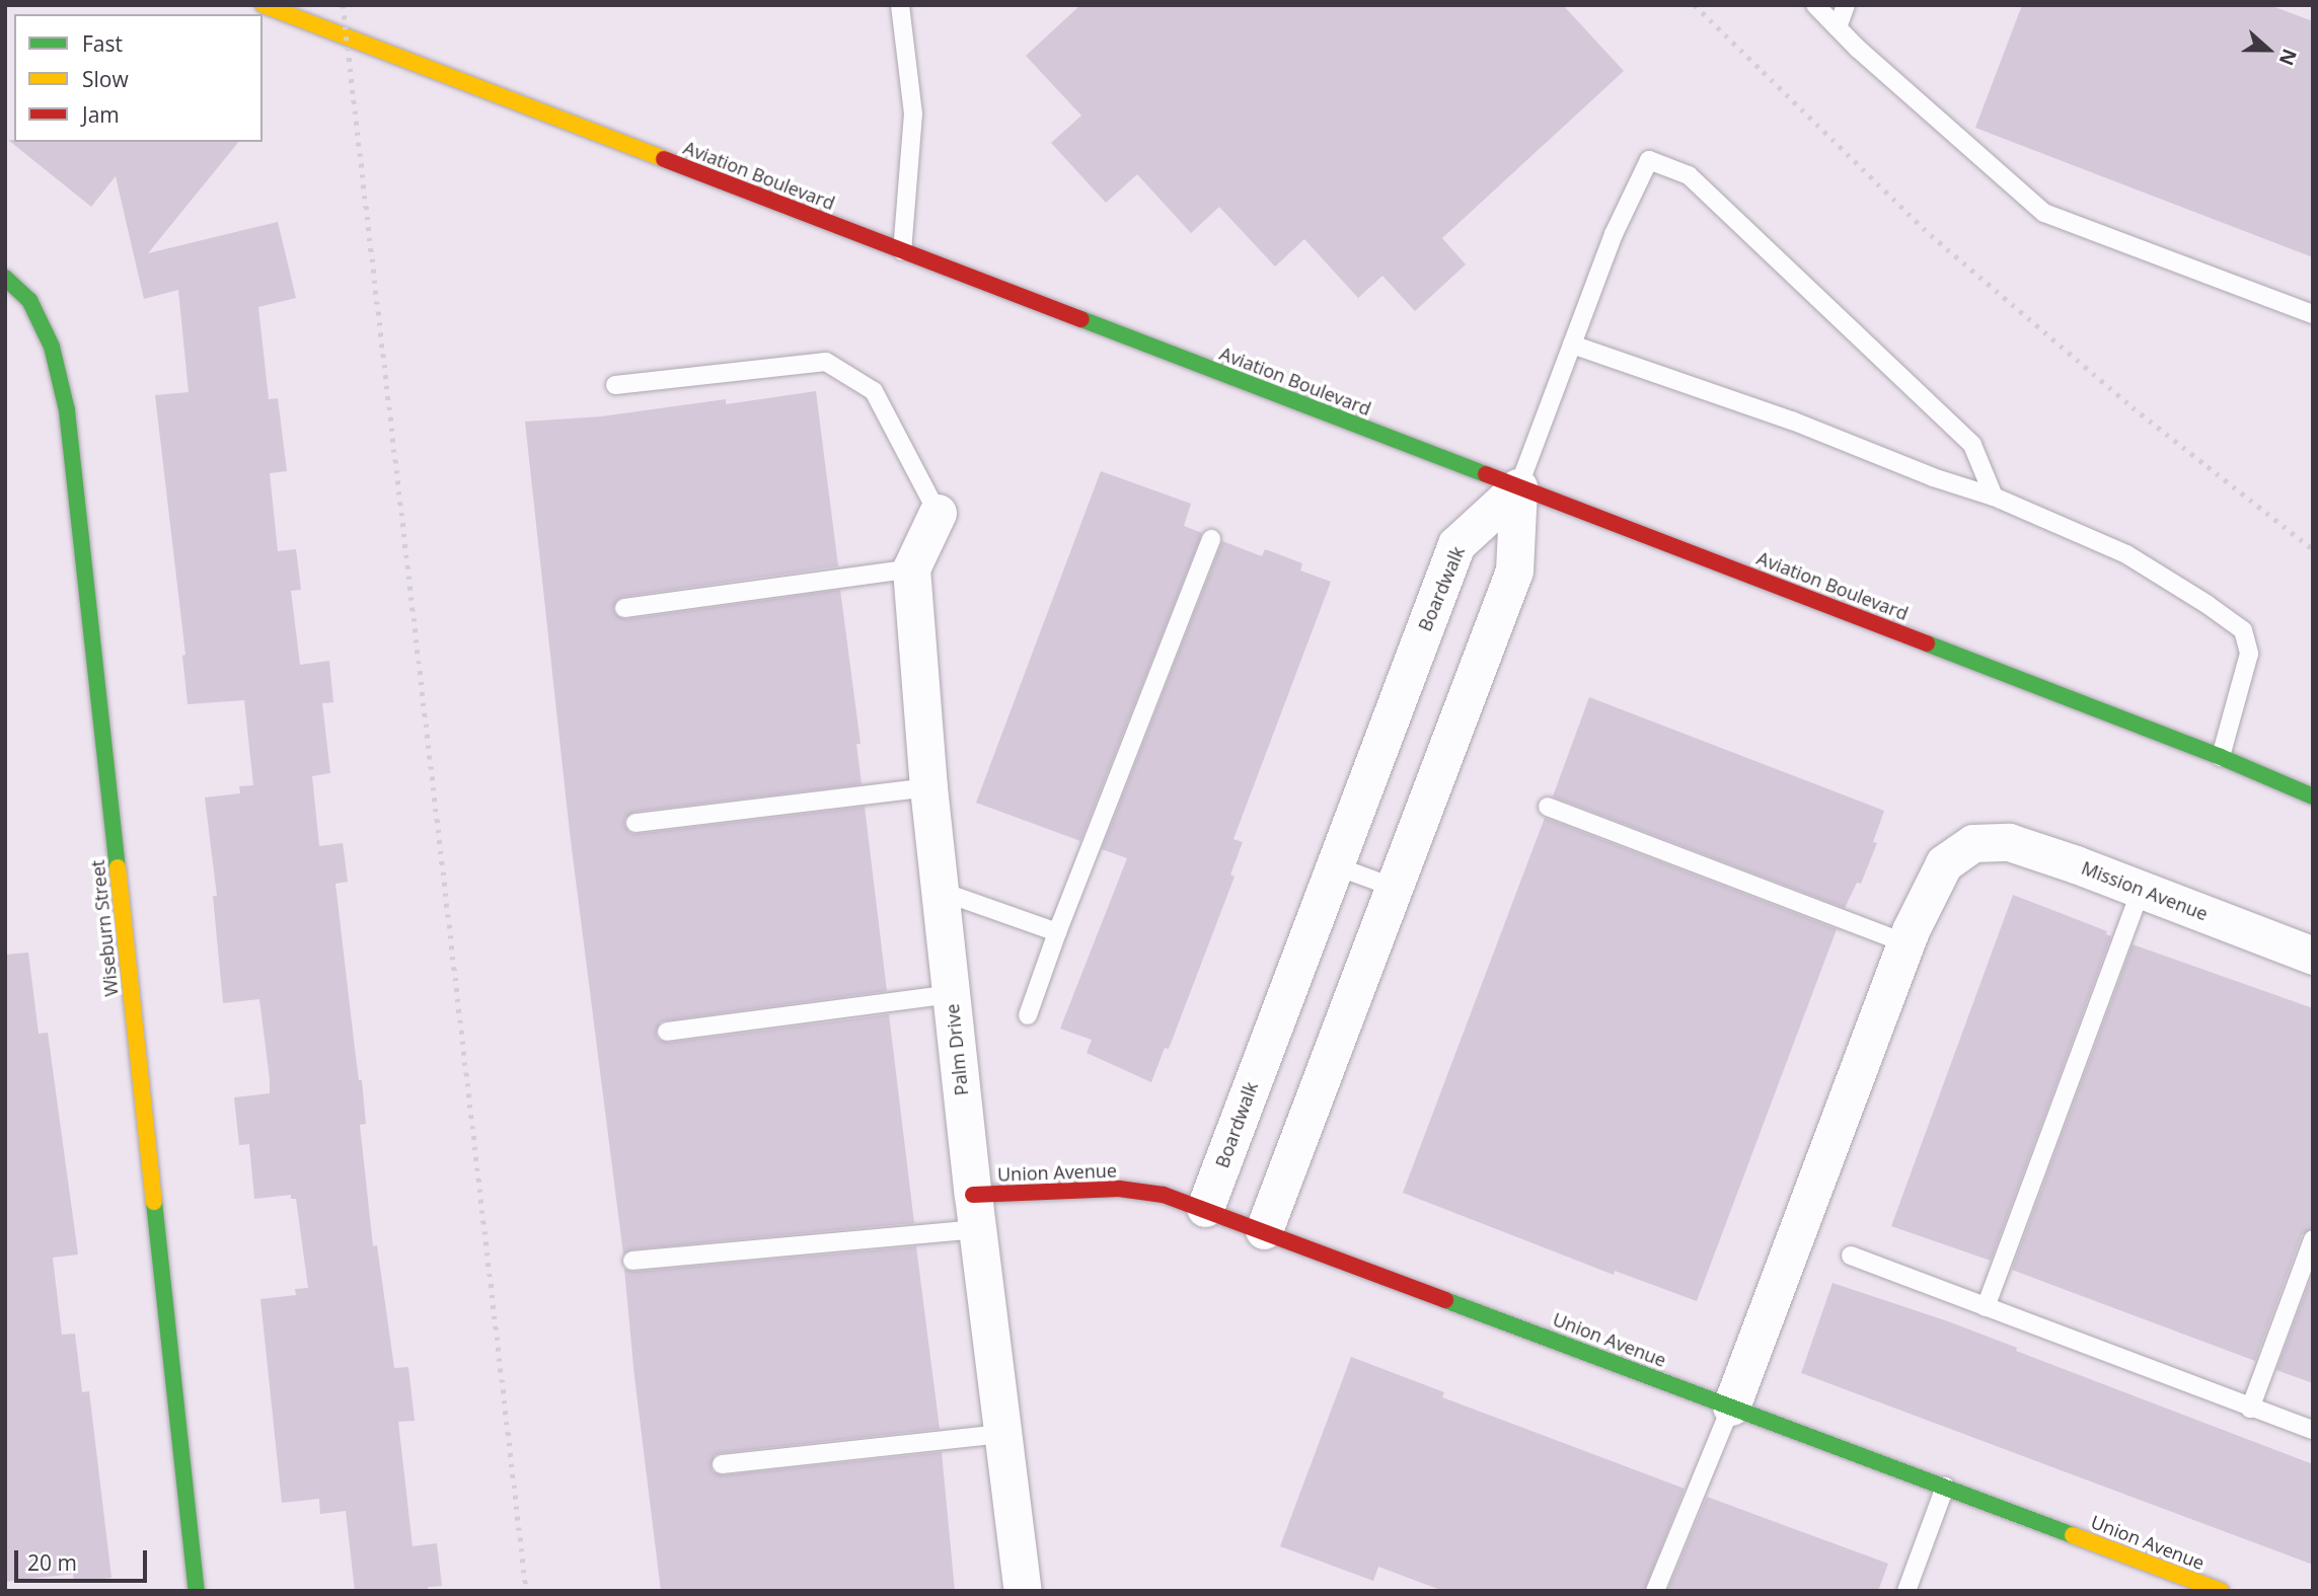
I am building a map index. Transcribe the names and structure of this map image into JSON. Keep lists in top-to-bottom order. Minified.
{"streets":{"street":["Aviation Boulevard","Boardwalk","Mission Avenue","Wiseburn Street","Palm Drive","Union Avenue"]},"crossings":[["Aviation Boulevard","Boardwalk"],["Boardwalk","Union Avenue"],["Palm Drive","Union Avenue"]],"legend":["Fast","Slow","Jam"],"scale_bar":"20 m","north":"right"}
